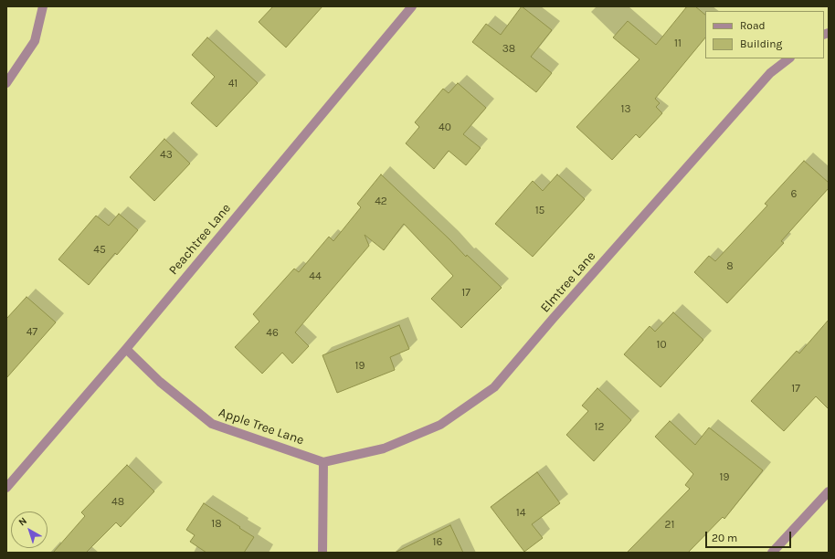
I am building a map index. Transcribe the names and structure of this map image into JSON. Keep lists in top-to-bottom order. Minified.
{"streets":{"street":["Peachtree Lane","Elmtree Lane","Apple Tree Lane"]},"crossings":[["Peachtree Lane","Apple Tree Lane"],["Elmtree Lane","Apple Tree Lane"]],"house_numbers":["11","38","41","13","40","43","6","42","15","45","8","44","17","47","46","10","19","17","12","19","48","14","18","21","16"],"legend":["Road","Building"],"scale_bar":"20 m","north":"top left"}
